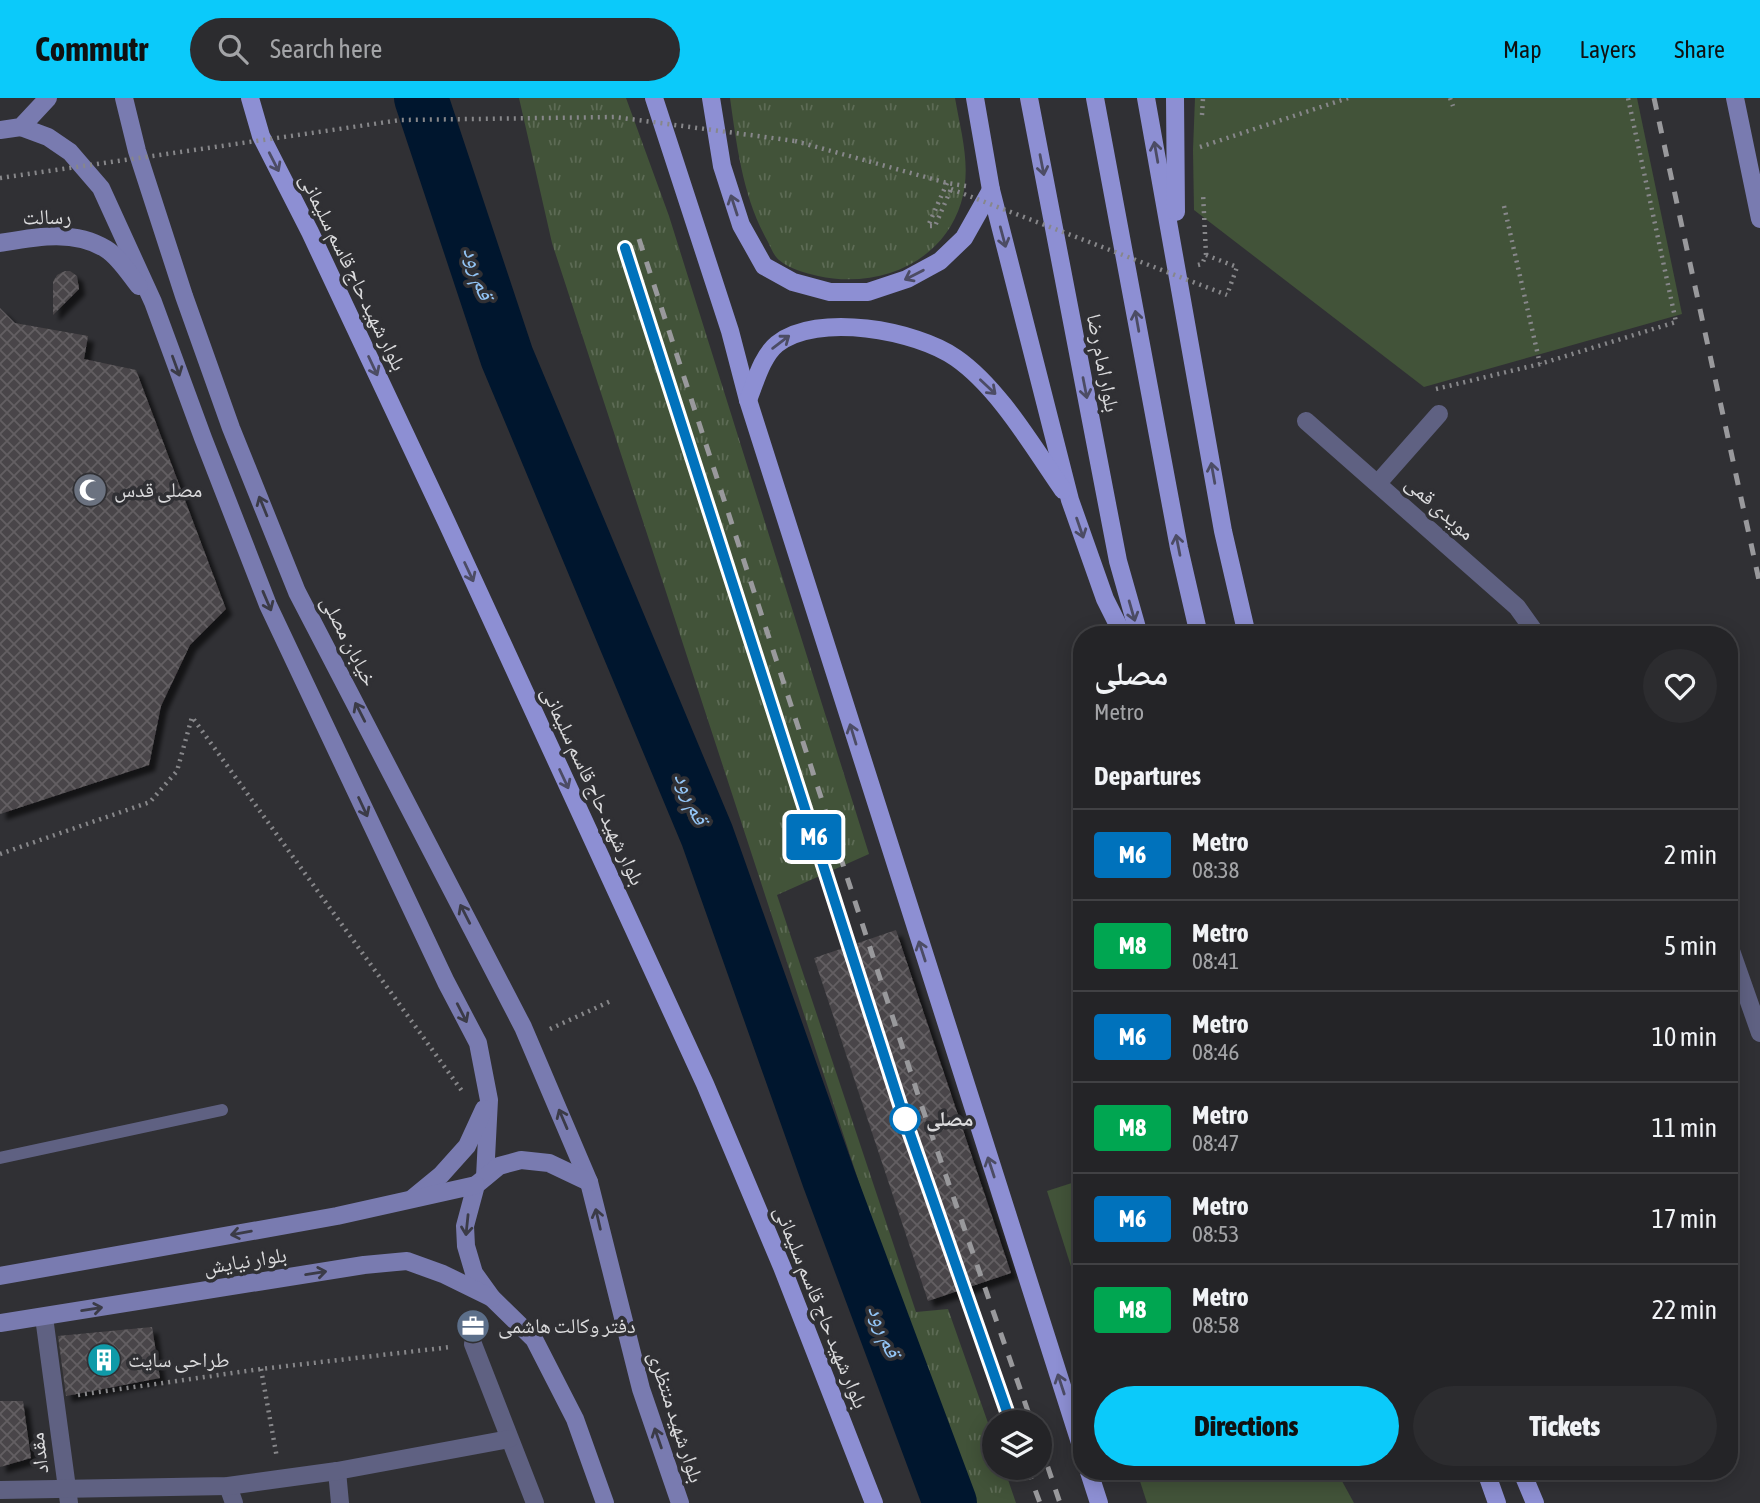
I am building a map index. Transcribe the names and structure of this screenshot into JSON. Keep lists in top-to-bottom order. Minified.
{"streets":{"main road":["رسالت","بلوار شهید حاج قاسم سلیمانی","بلوار امام رضا","خیابان مصلی","بلوار نیایش","بلوار شهید منتظری"],"street":["مویدی قمی","مقداد"]},"crossings":[["خیابان مصلی","بلوار نیایش"],["خیابان مصلی","بلوار شهید منتظری"],["بلوار نیایش","بلوار شهید منتظری"],["بلوار نیایش","مقداد"]],"one_way":["بلوار شهید حاج قاسم سلیمانی"],"water":["قم رود"],"places":{"mosque":["مصلی قدس"],"other":["مصلی"],"office":["دفتر وکالت هاشمی"],"building":["طراحی سایت"]},"lines":["metro line M6"],"page":{"header":"Commutr","search":"Search here","nav":["Map","Layers","Share"],"on_map":"M6","heading":[["مصلی","Metro"],"Departures"],"list":[{"mark":"M6","name":"Metro","note":"08:38","value":"2 min"},{"mark":"M8","name":"Metro","note":"08:41","value":"5 min"},{"mark":"M6","name":"Metro","note":"08:46","value":"10 min"},{"mark":"M8","name":"Metro","note":"08:47","value":"11 min"},{"mark":"M6","name":"Metro","note":"08:53","value":"17 min"},{"mark":"M8","name":"Metro","note":"08:58","value":"22 min"}],"buttons":["Directions","Tickets"]}}
